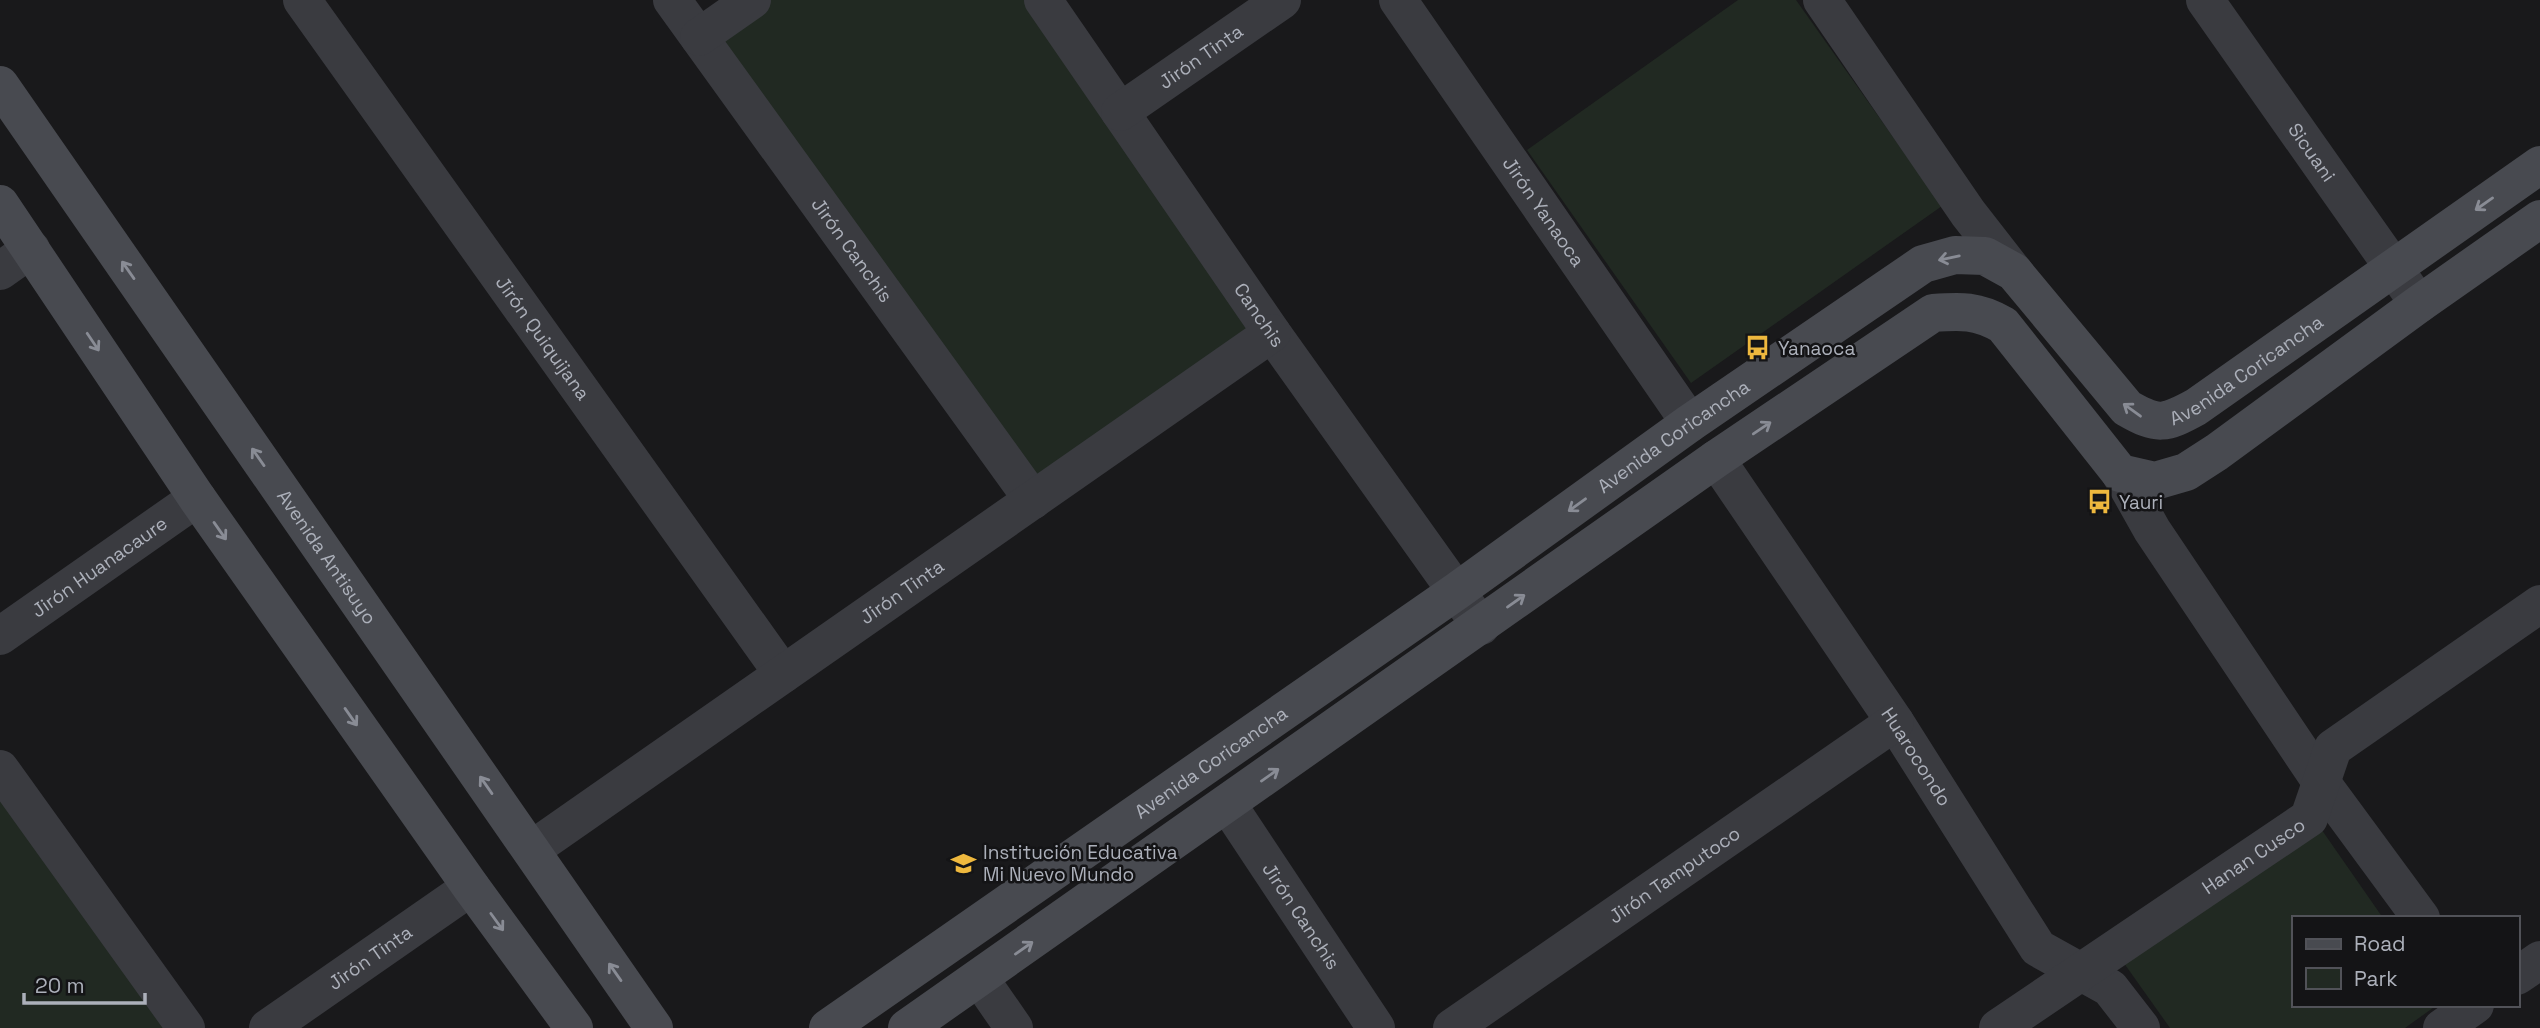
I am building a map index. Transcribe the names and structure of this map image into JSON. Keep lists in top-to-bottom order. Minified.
{"streets":{"street":["Jirón Tinta","Sicuani","Jirón Yanaoca","Jirón Canchis","Canchis","Jirón Quiquijana","Avenida Coricancha","Avenida Antisuyo","Jirón Huanacaure","Huarocondo","Hanan Cusco","Jirón Tamputoco"]},"crossings":[["Jirón Tinta","Jirón Canchis"],["Jirón Tinta","Canchis"],["Jirón Tinta","Jirón Quiquijana"],["Jirón Tinta","Avenida Antisuyo"],["Sicuani","Avenida Coricancha"],["Jirón Yanaoca","Avenida Coricancha"],["Canchis","Avenida Coricancha"],["Huarocondo","Hanan Cusco"],["Huarocondo","Jirón Tamputoco"]],"places":{"bus stop":["Yanaoca","Yauri"],"school or university":["Institución Educativa Mi Nuevo Mundo"]},"legend":["Road","Park"],"scale_bar":"20 m"}
